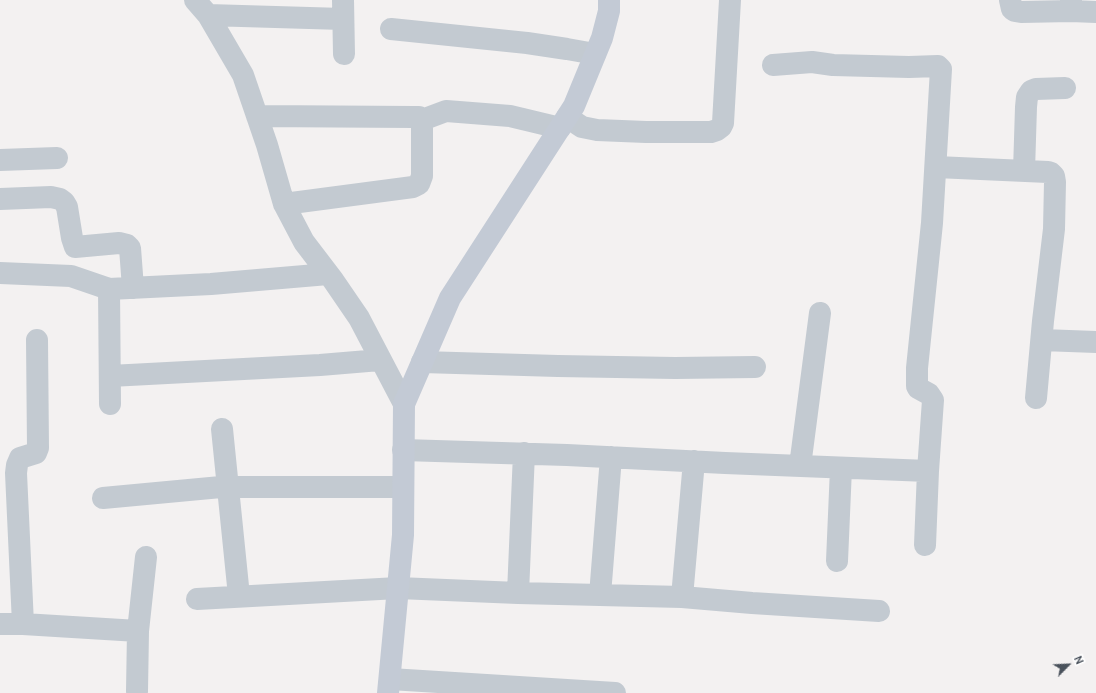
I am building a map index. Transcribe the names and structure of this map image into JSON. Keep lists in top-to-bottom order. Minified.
{"north":"top right"}
